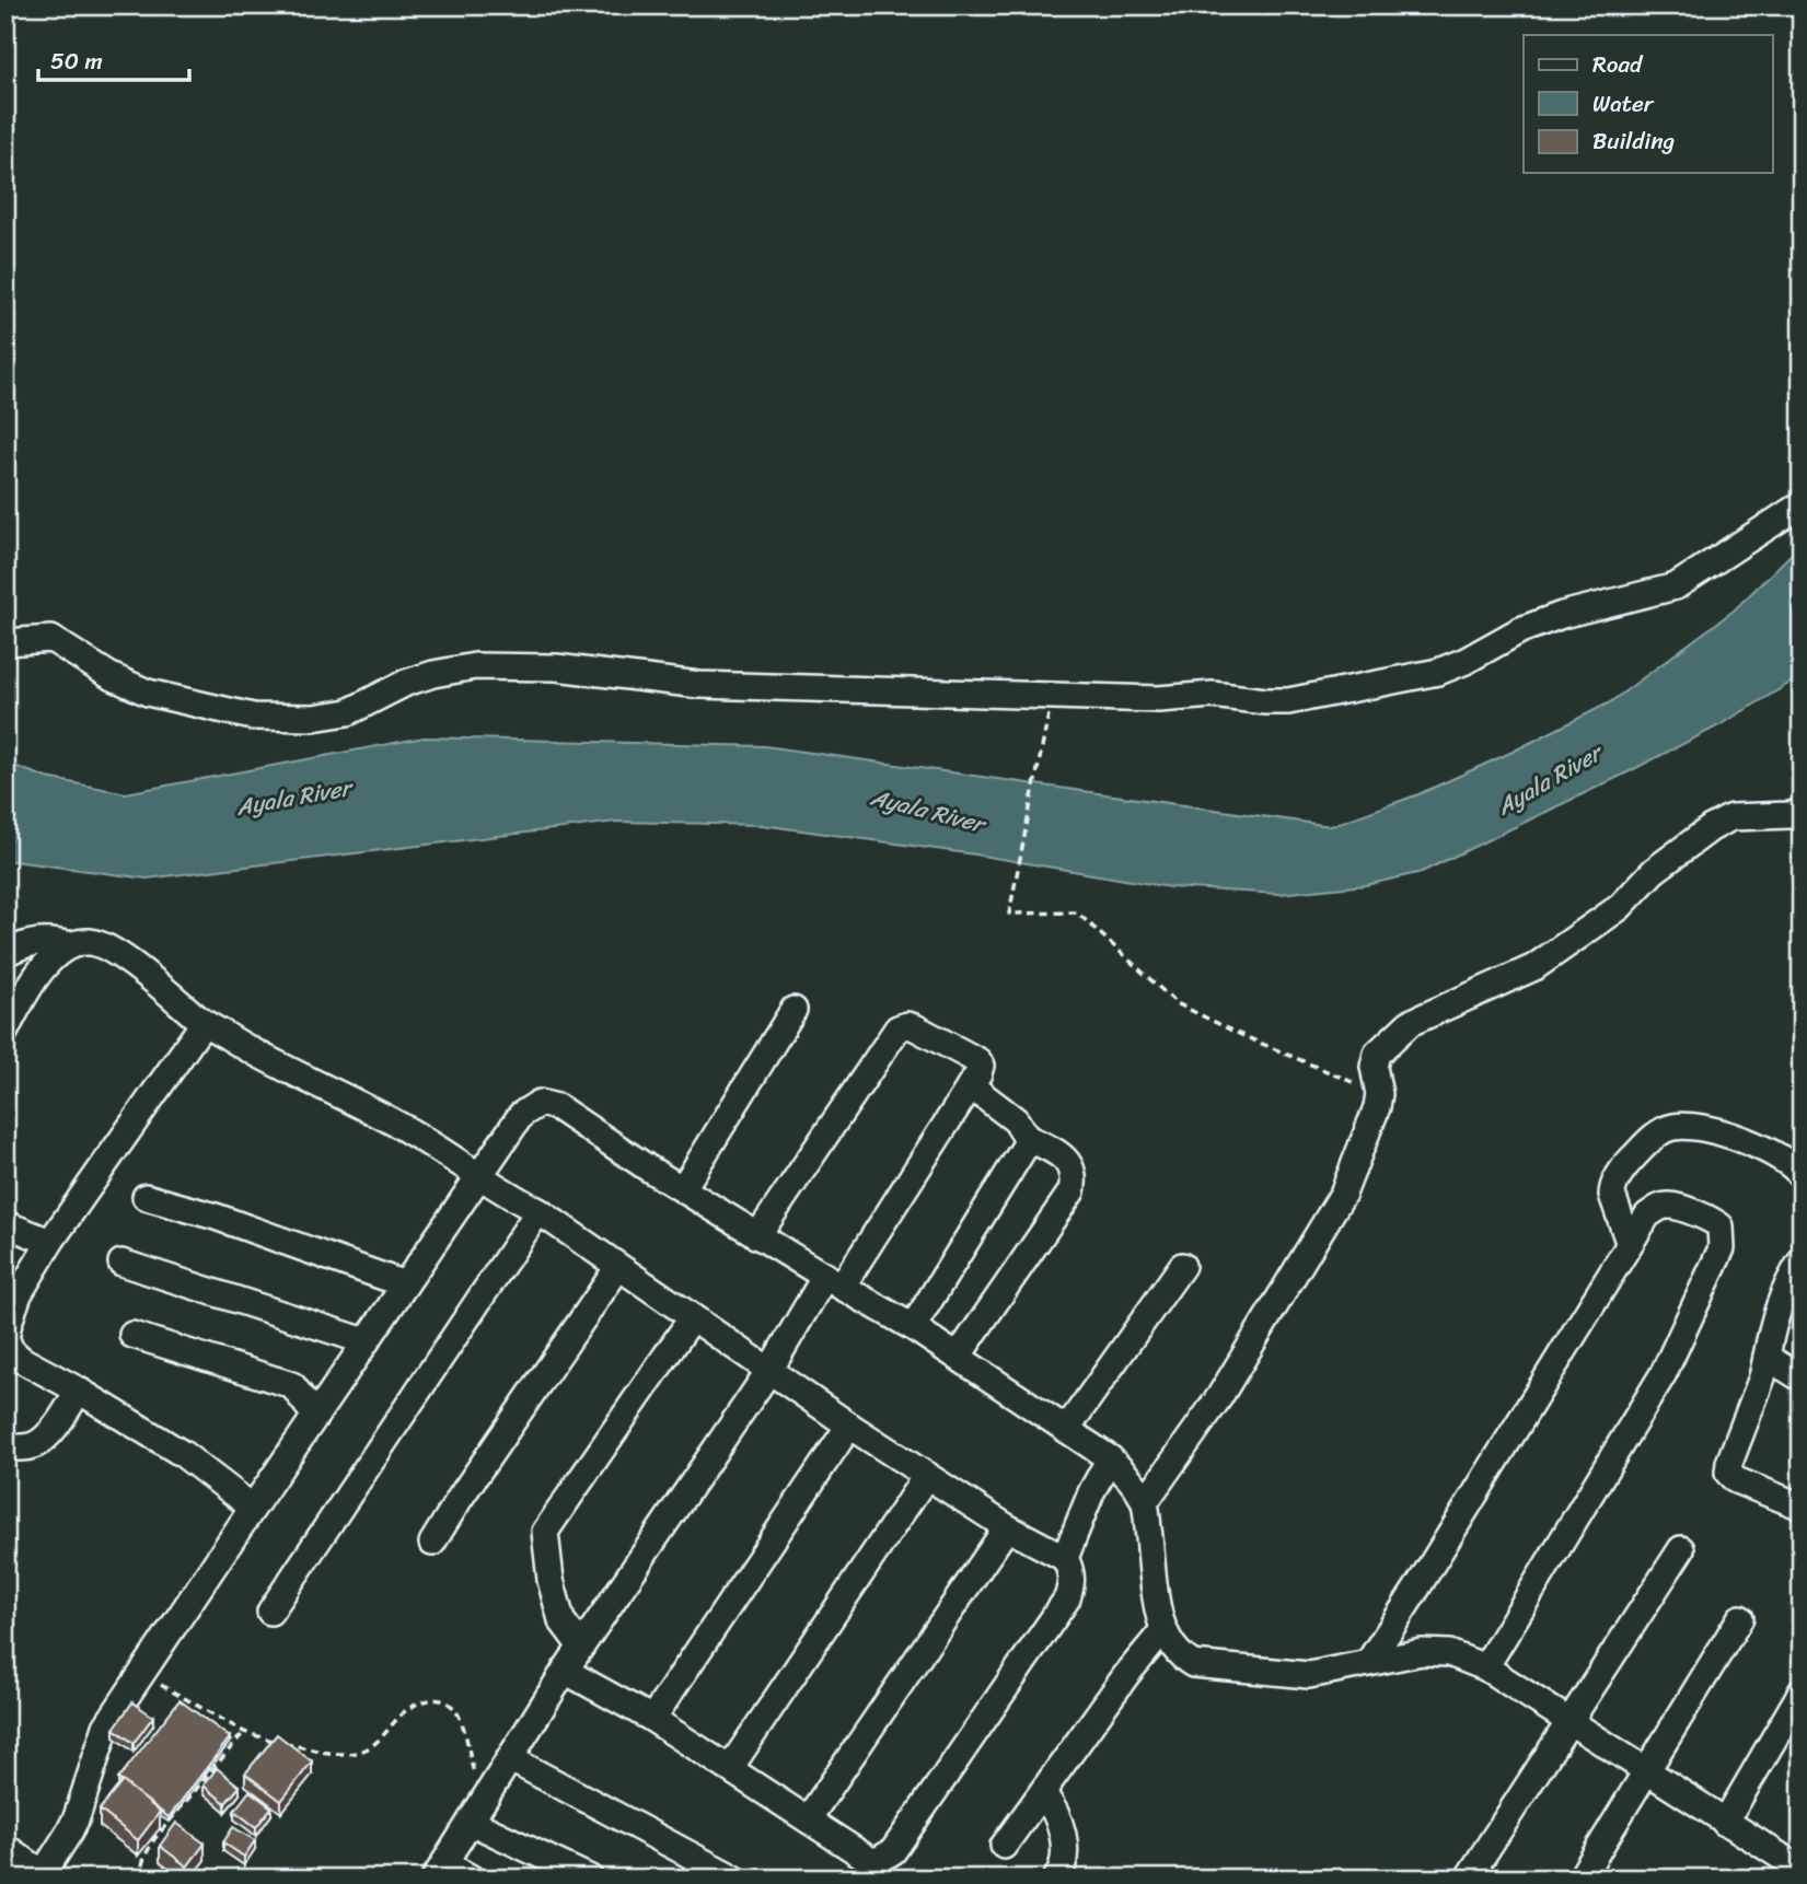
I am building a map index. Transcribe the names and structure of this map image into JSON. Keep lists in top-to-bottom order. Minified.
{"water":["Ayala River"],"legend":["Road","Water","Building"],"scale_bar":"50 m"}
